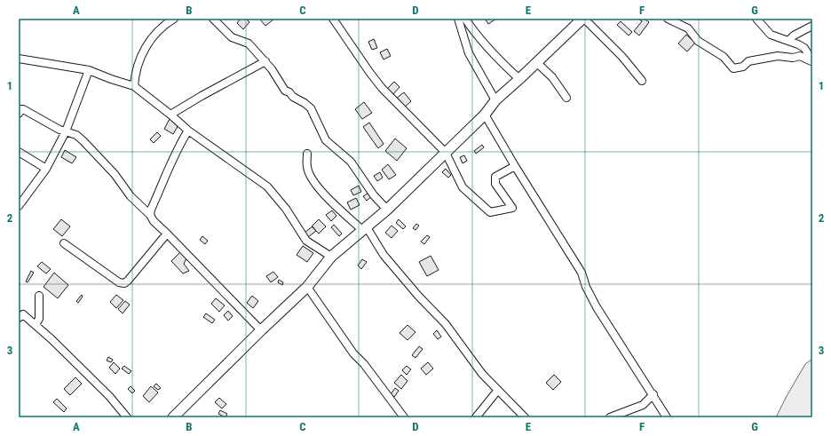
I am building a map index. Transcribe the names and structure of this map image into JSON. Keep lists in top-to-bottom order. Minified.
{"grid":{"columns":["A","B","C","D","E","F","G"],"rows":["1","2","3"]}}
